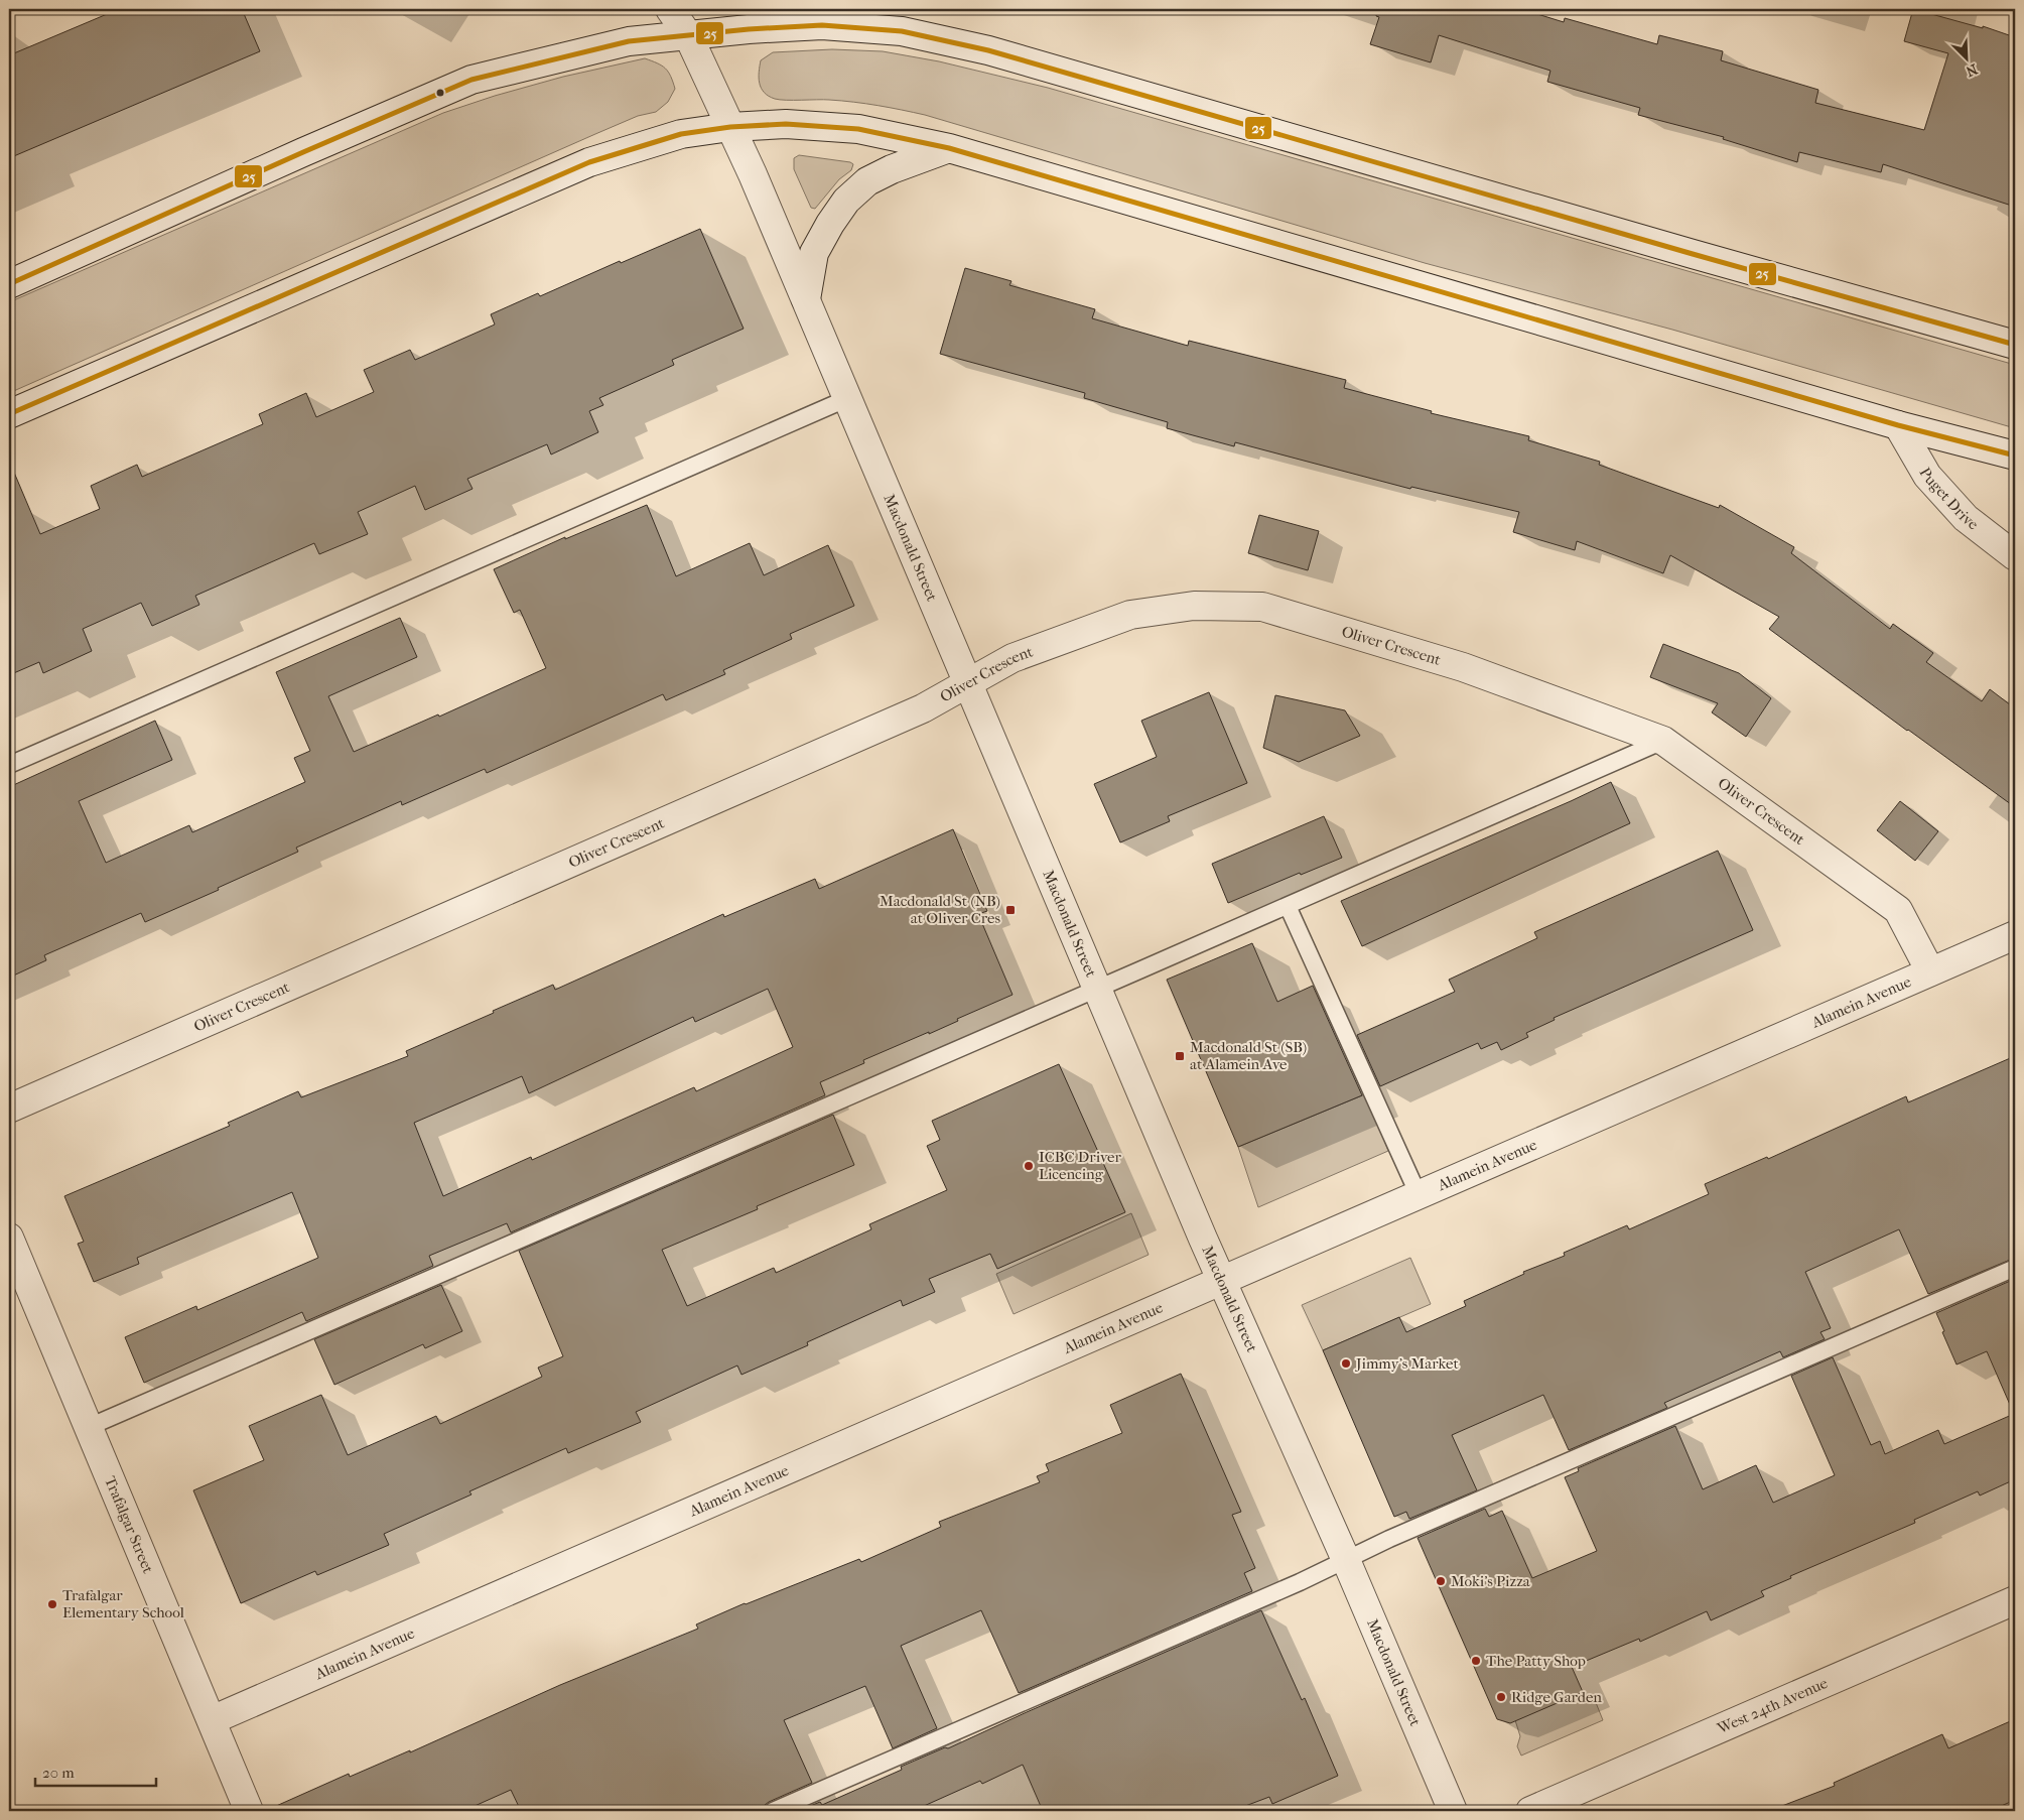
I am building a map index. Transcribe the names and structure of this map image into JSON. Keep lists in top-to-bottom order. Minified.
{"streets":{"street":["Puget Drive","Macdonald Street","Oliver Crescent","Alamein Avenue","Trafalgar Street","West 24th Avenue"]},"crossings":[["Macdonald Street","Oliver Crescent"],["Macdonald Street","Alamein Avenue"],["Oliver Crescent","Alamein Avenue"],["Alamein Avenue","Trafalgar Street"]],"places":{"transit":["Macdonald St (NB) at Oliver Cres","Macdonald St (SB) at Alamein Ave"],"other":["ICBC Driver Licencing","Jimmy's Market","Moki's Pizza","Trafalgar Elementary School","The Patty Shop","Ridge Garden"]},"lines":["transit line 25"],"scale_bar":"20 m","north":"bottom right"}
